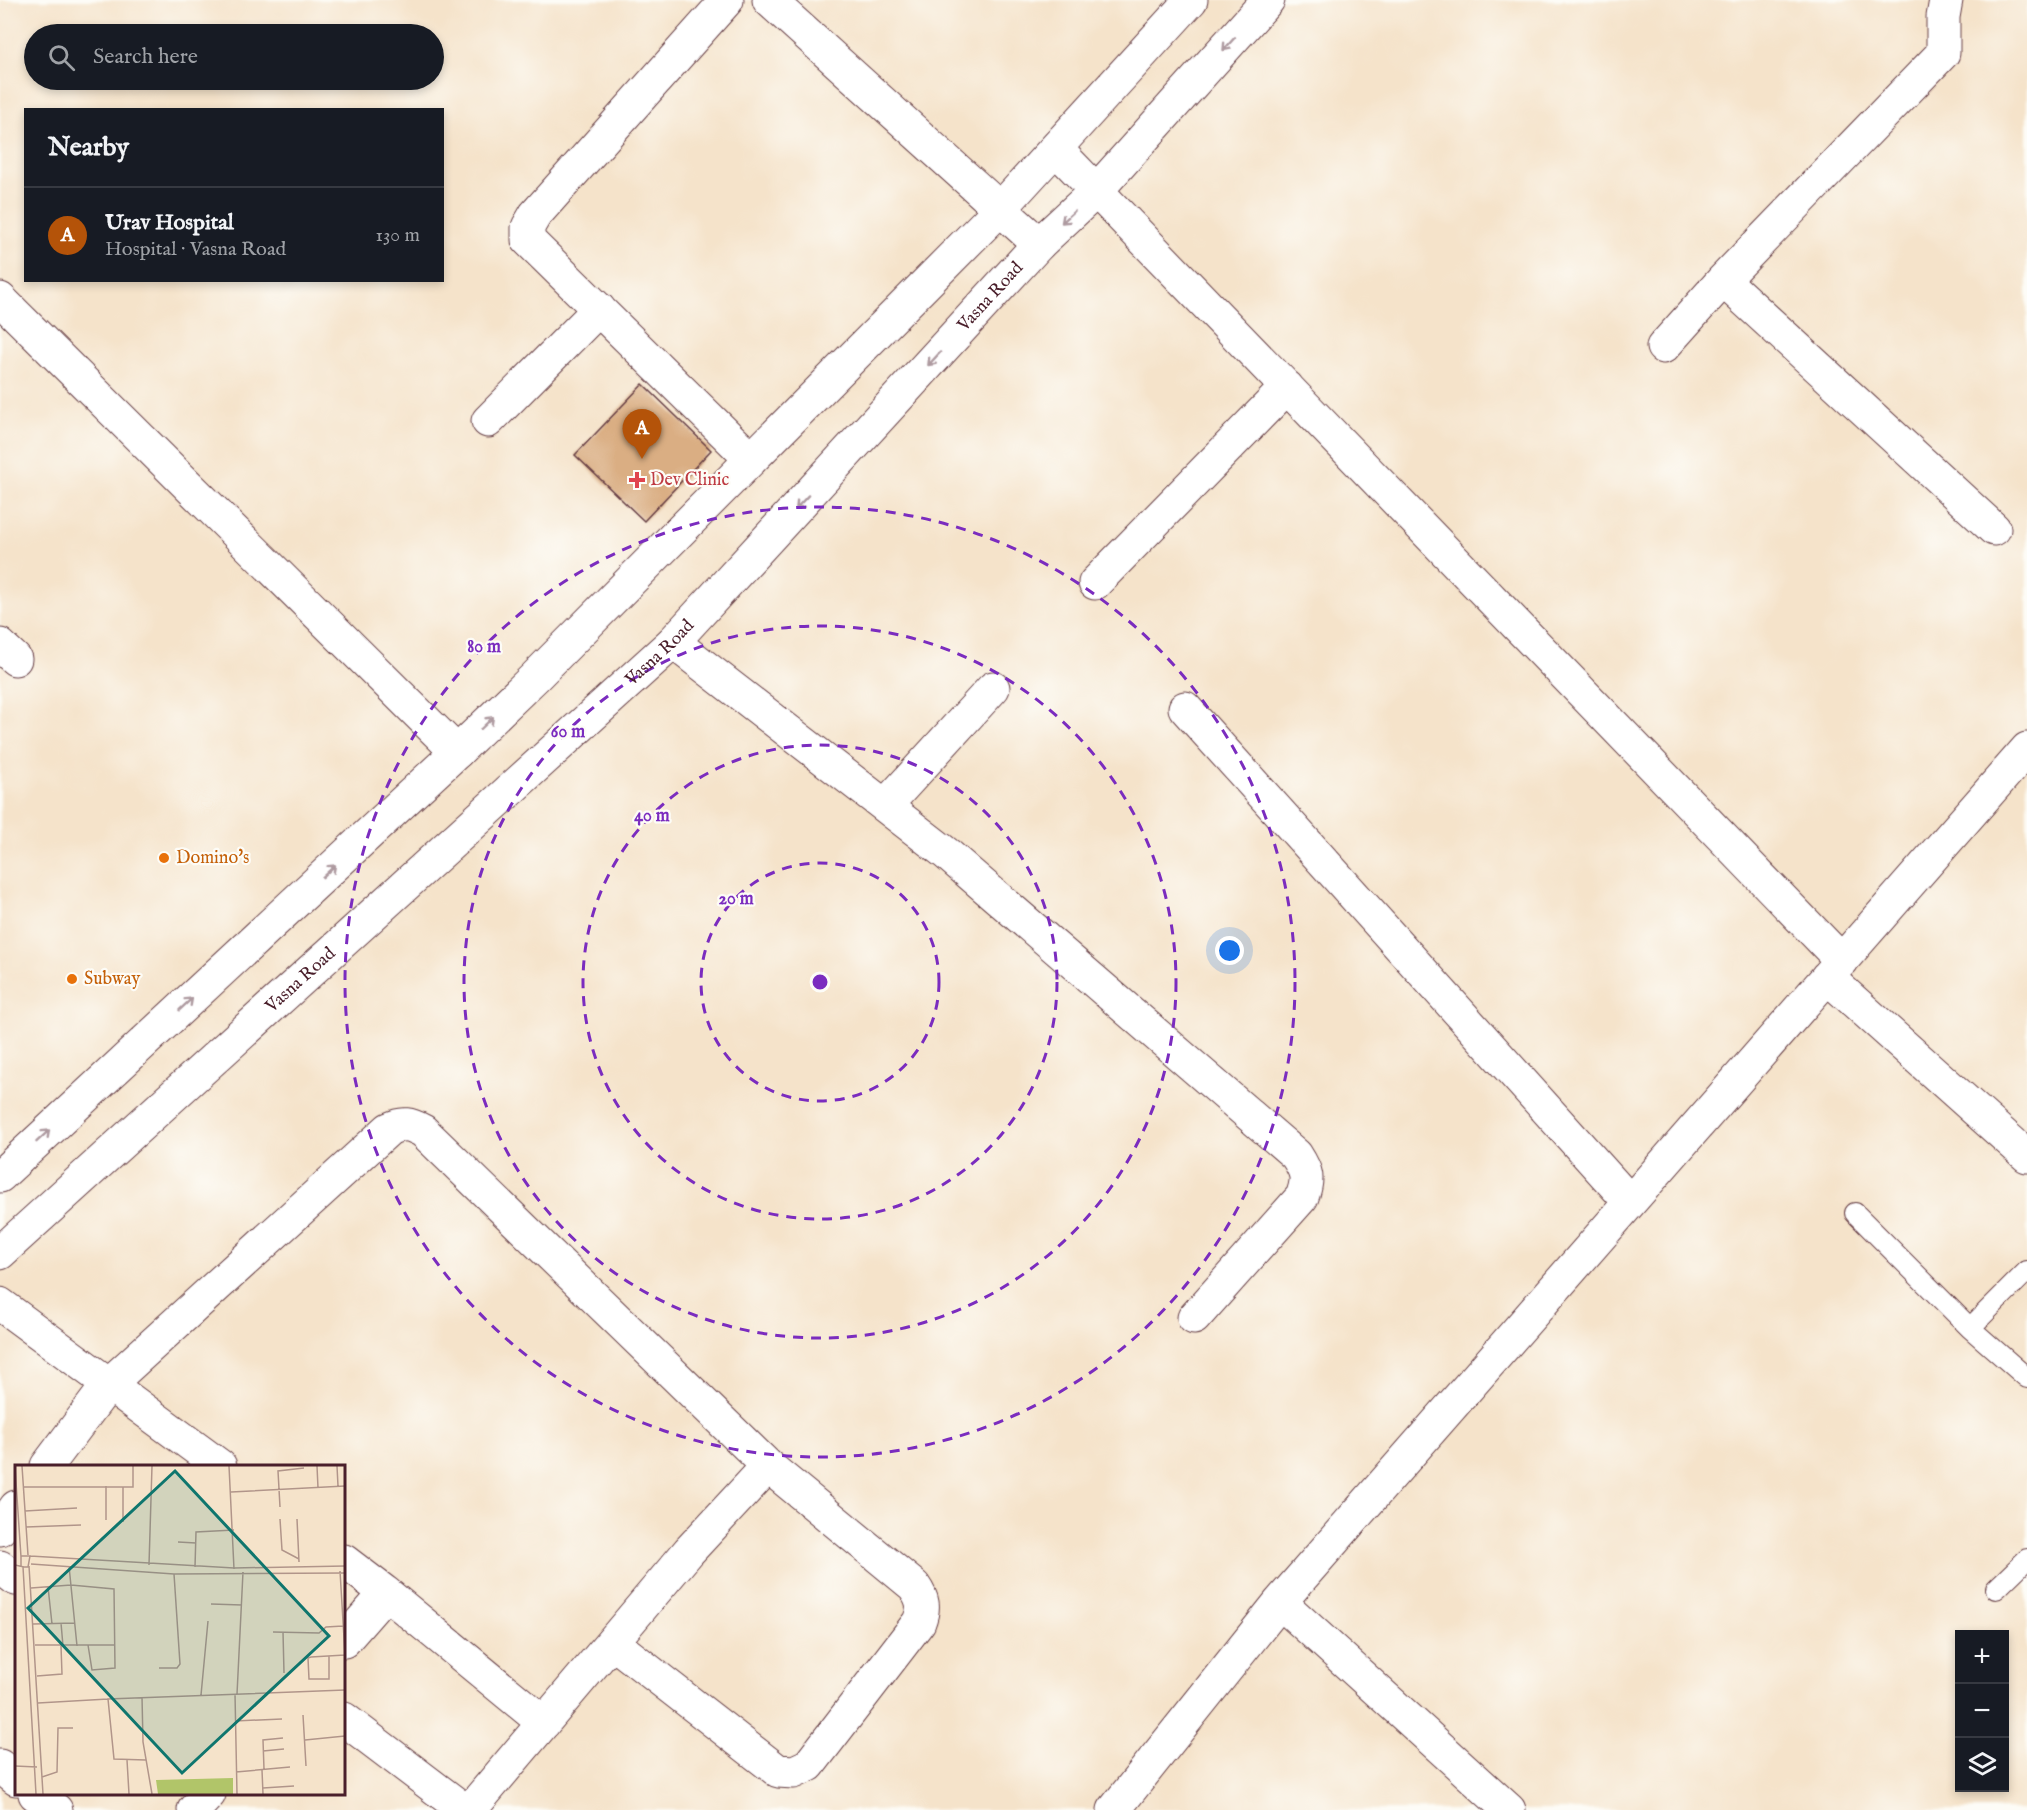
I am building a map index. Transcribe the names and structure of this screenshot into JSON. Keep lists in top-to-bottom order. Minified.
{"streets":{"street":["Vasna Road"]},"places":{"health":["Dev Clinic"],"other":["Domino's","Subway"]},"page":{"search":"Search here","heading":"Nearby","list":[{"mark":"A","name":"Urav Hospital","note":"Hospital · Vasna Road","value":"130 m"}],"pins":"A","map_buttons":["+","−"]},"rings":["80 m","60 m","40 m","20 m"]}
